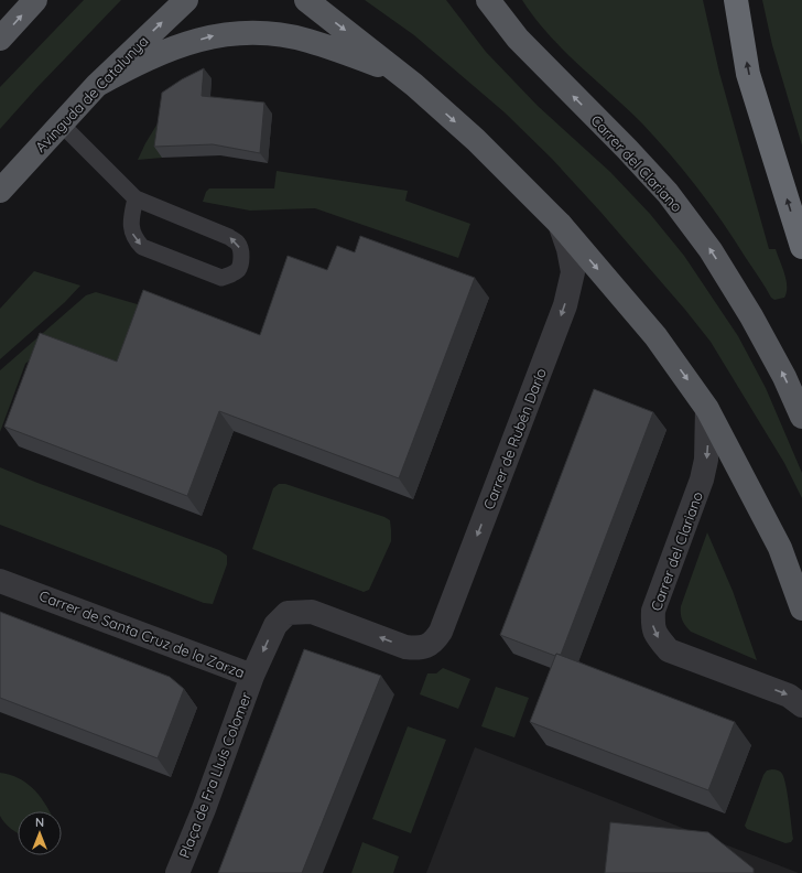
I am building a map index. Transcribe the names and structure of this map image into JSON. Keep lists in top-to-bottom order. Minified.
{"streets":{"main road":["Avinguda de Catalunya","Carrer del Clariano"],"street":["Carrer de Rubén Darío","Carrer de Santa Cruz de la Zarza","Plaça de Fra Lluís Colomer"]},"crossings":[["Carrer de Rubén Darío","Carrer de Santa Cruz de la Zarza"],["Carrer de Santa Cruz de la Zarza","Plaça de Fra Lluís Colomer"]],"one_way":["Avinguda de Catalunya","Carrer de Rubén Darío","Carrer de Santa Cruz de la Zarza"],"north":"top"}
